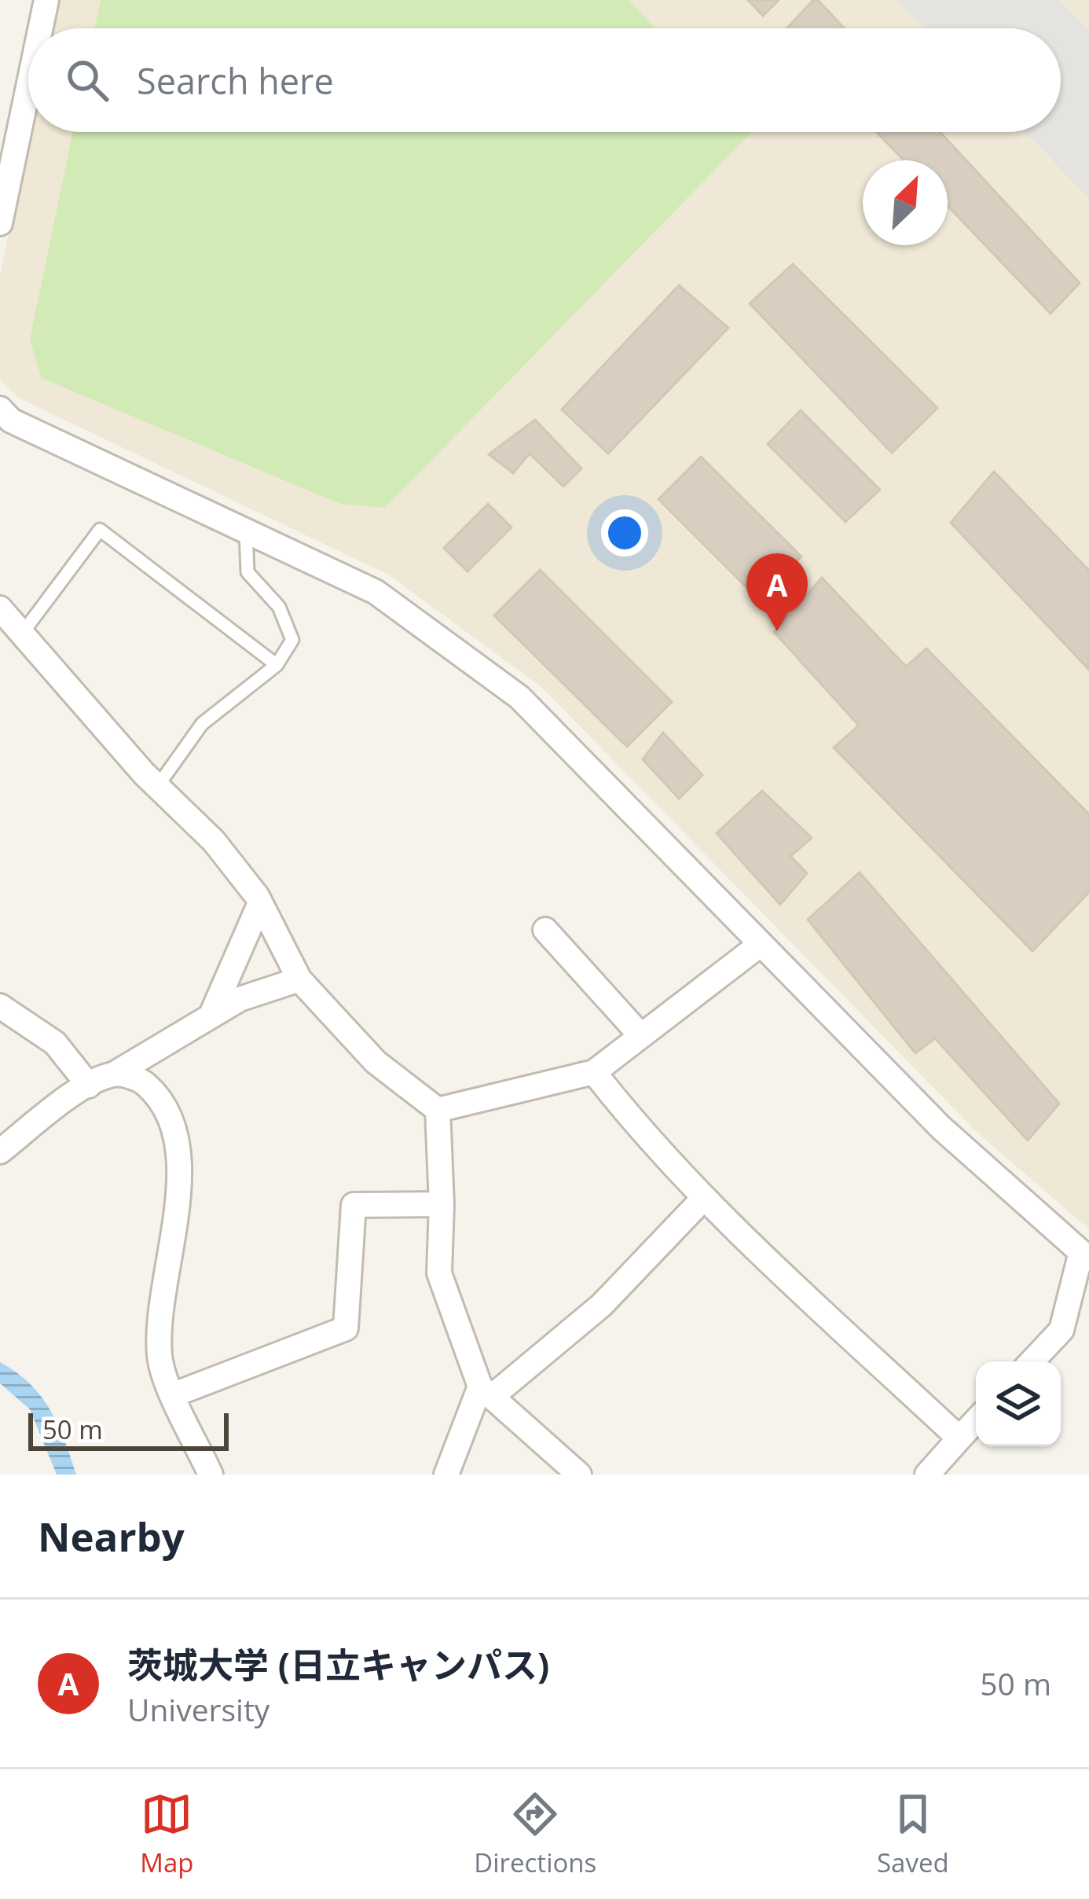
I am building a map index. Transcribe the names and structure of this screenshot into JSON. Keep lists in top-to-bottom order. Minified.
{"scale_bar":"50 m","north":"top right","page":{"search":"Search here","pins":"A","scale":"50 m","heading":"Nearby","list":[{"mark":"A","name":"茨城大学 (日立キャンパス)","note":"University","value":"50 m"}],"nav":["Map","Directions","Saved"]}}
